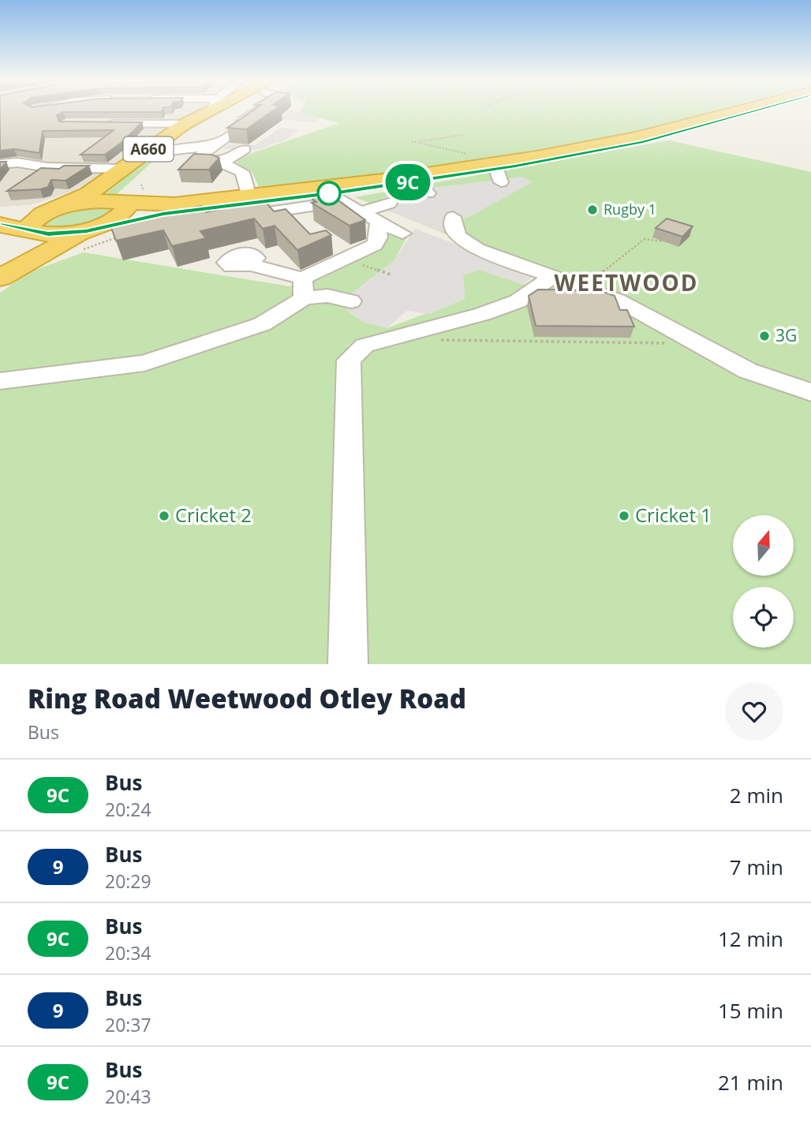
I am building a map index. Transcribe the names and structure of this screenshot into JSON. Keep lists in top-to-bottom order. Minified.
{"streets":{"highway":["A660"]},"districts":["WEETWOOD"],"places":["Rugby 1","3G","Cricket 2","Cricket 1"],"lines":["bus line 9C"],"north":"top","page":{"on_map":"9C","heading":["Ring Road Weetwood Otley Road","Bus"],"list":[{"mark":"9C","name":"Bus","note":"20:24","value":"2 min"},{"mark":"9","name":"Bus","note":"20:29","value":"7 min"},{"mark":"9C","name":"Bus","note":"20:34","value":"12 min"},{"mark":"9","name":"Bus","note":"20:37","value":"15 min"},{"mark":"9C","name":"Bus","note":"20:43","value":"21 min"}]}}
